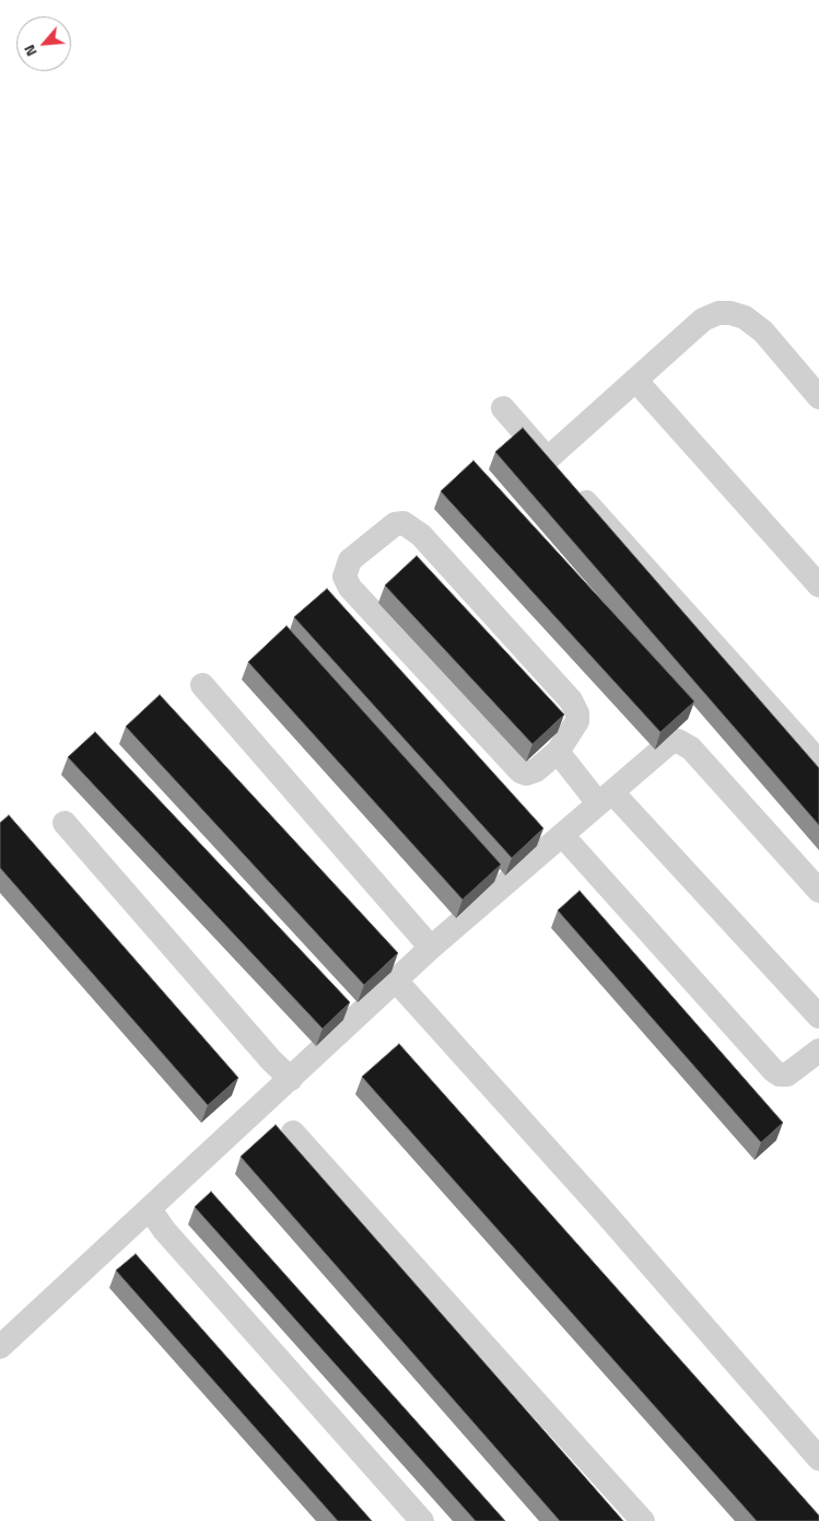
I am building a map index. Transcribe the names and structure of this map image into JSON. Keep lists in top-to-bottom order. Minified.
{"north":"bottom left"}
